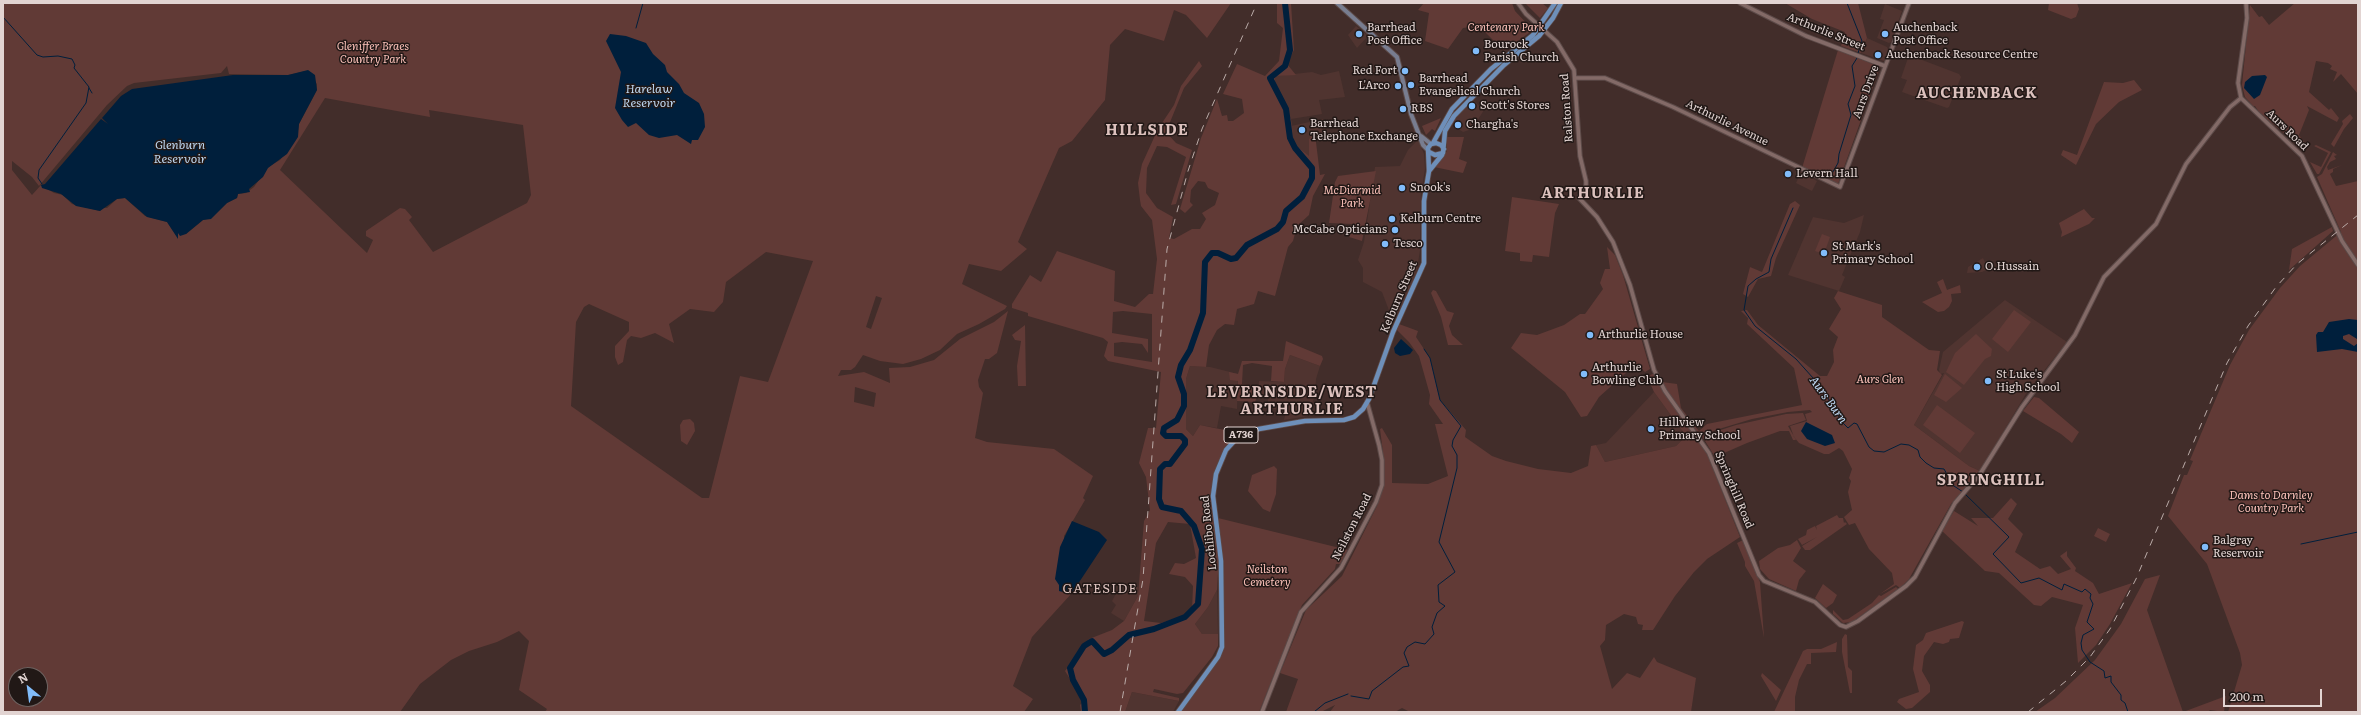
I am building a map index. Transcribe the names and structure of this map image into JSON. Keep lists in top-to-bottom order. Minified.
{"streets":{"main road":["Kelburn Street","A736","Lochlibo Road"],"street":["Arthurlie Street","Aurs Drive","Ralston Road","Arthurlie Avenue","Aurs Road","Springhill Road","Neilston Road"]},"crossings":[["Arthurlie Street","Aurs Drive"],["Aurs Drive","Arthurlie Avenue"],["Ralston Road","Arthurlie Avenue"],["Ralston Road","A736"],["Ralston Road","Springhill Road"],["Aurs Road","Springhill Road"],["Kelburn Street","A736"],["Kelburn Street","Neilston Road"],["Kelburn Street","Lochlibo Road"],["Neilston Road","Lochlibo Road"]],"districts":["AUCHENBACK","HILLSIDE","ARTHURLIE","LEVERNSIDE/WEST ARTHURLIE","SPRINGHILL","GATESIDE"],"water":["Harelaw Reservoir","Glenburn Reservoir","Aurs Burn"],"parks":["Centenary Park","Gleniffer Braes Country Park","McDiarmid Park","Aurs Glen","Dams to Darnley Country Park","Neilston Cemetery"],"places":["Barrhead Post Office","Auchenback Post Office","Bourock Parish Church","Auchenback Resource Centre","Red Fort","Barrhead Evangelical Church","L'Arco","Scott's Stores","RBS","Chargha's","Barrhead Telephone Exchange","Levern Hall","Snook's","Kelburn Centre","McCabe Opticians","Tesco","St Mark's Primary School","O.Hussain","Arthurlie House","Arthurlie Bowling Club","St Luke's High School","Hillview Primary School","Balgray Reservoir"],"scale_bar":"200 m","north":"top left"}
